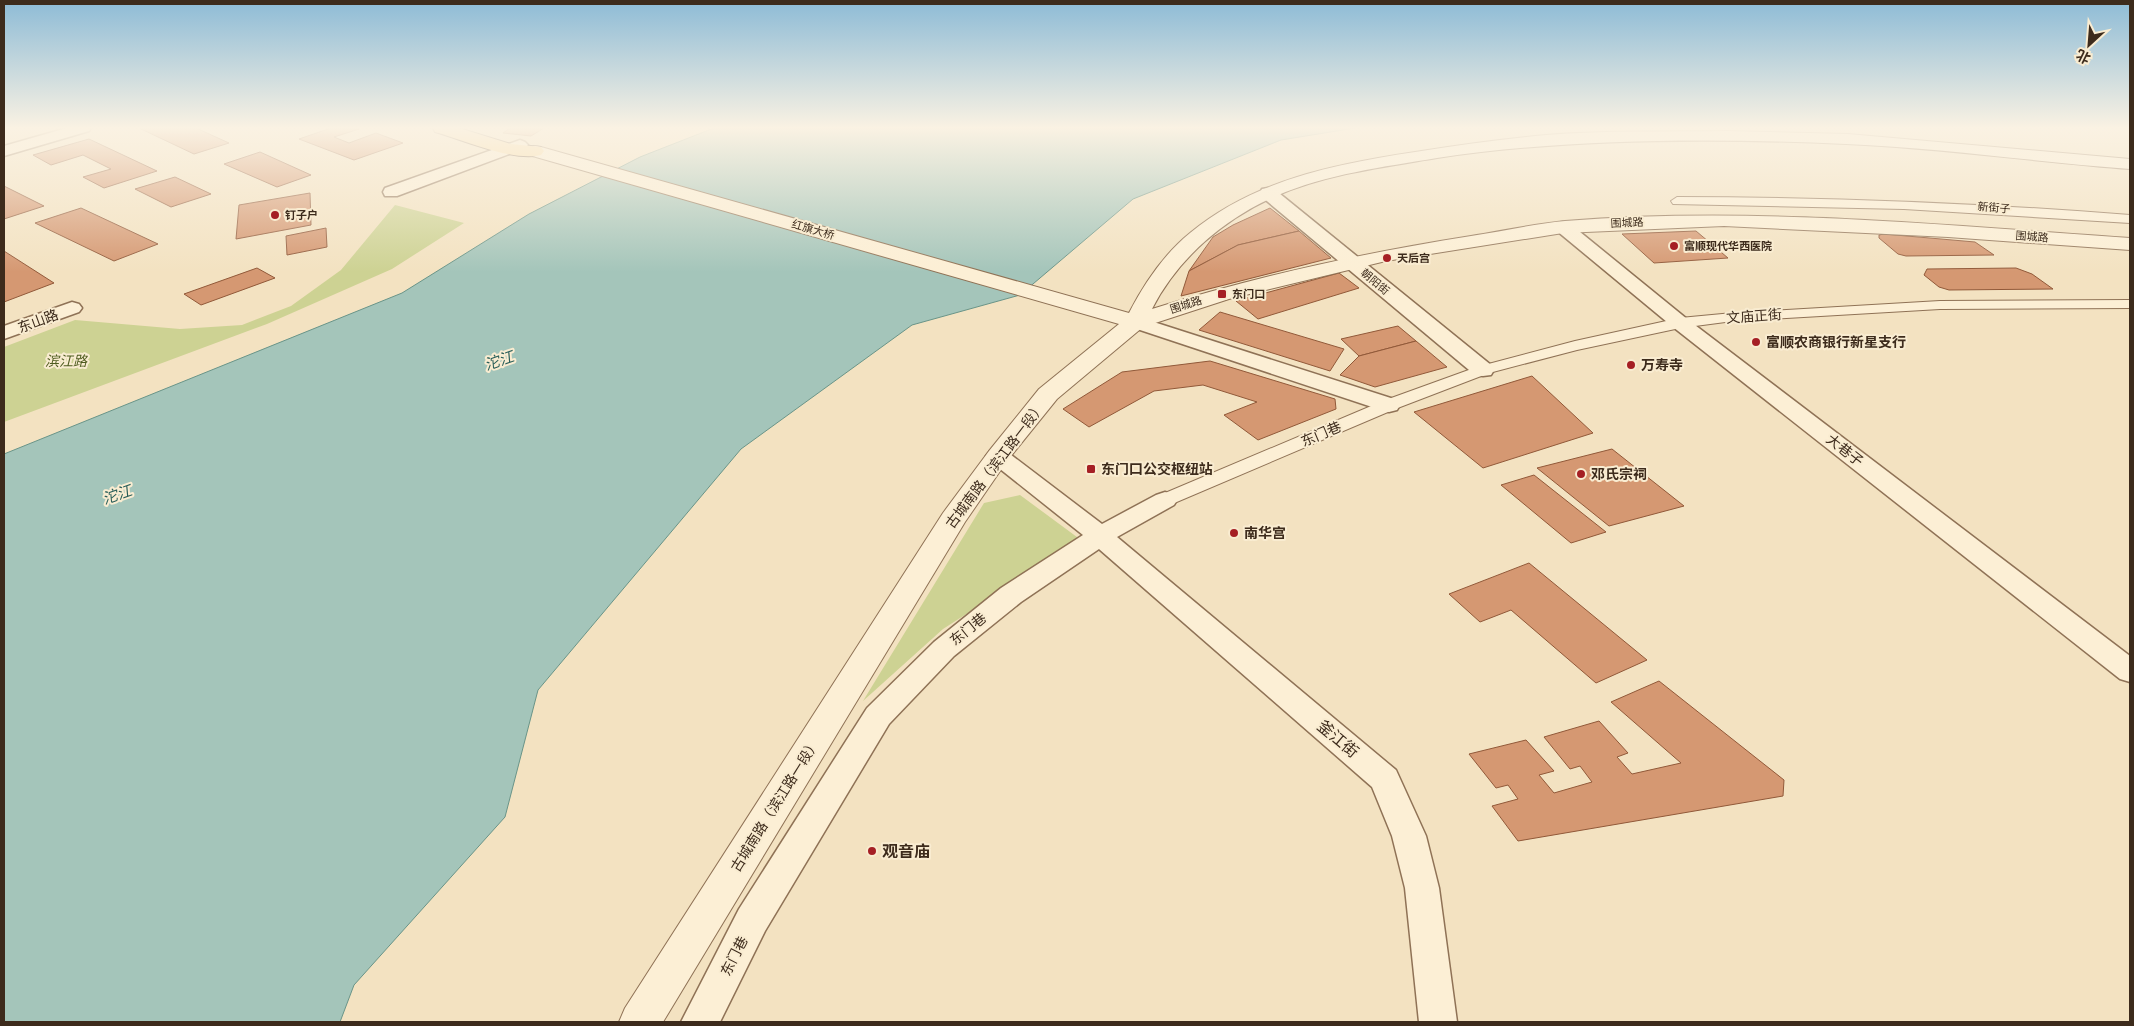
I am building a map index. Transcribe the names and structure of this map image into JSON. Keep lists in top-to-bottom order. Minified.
{"streets":{"street":["新街子","围城路","红旗大桥","朝阳街","文庙正街","东山路","东门巷","大巷子","古城南路（滨江路一段）","釜江街"]},"crossings":[["围城路","红旗大桥"],["围城路","朝阳街"],["围城路","大巷子"],["围城路","古城南路（滨江路一段）"],["红旗大桥","古城南路（滨江路一段）"],["朝阳街","文庙正街"],["朝阳街","古城南路（滨江路一段）"],["文庙正街","东门巷"],["文庙正街","大巷子"],["东门巷","釜江街"],["古城南路（滨江路一段）","釜江街"]],"water":["沱江"],"parks":["滨江路"],"places":{"other":["钉子户","富顺现代华西医院","天后宫","富顺农商银行新星支行","万寿寺","邓氏宗祠","南华宫","观音庙"],"transit":["东门口","东门口公交枢纽站"]},"north":"bottom left"}
